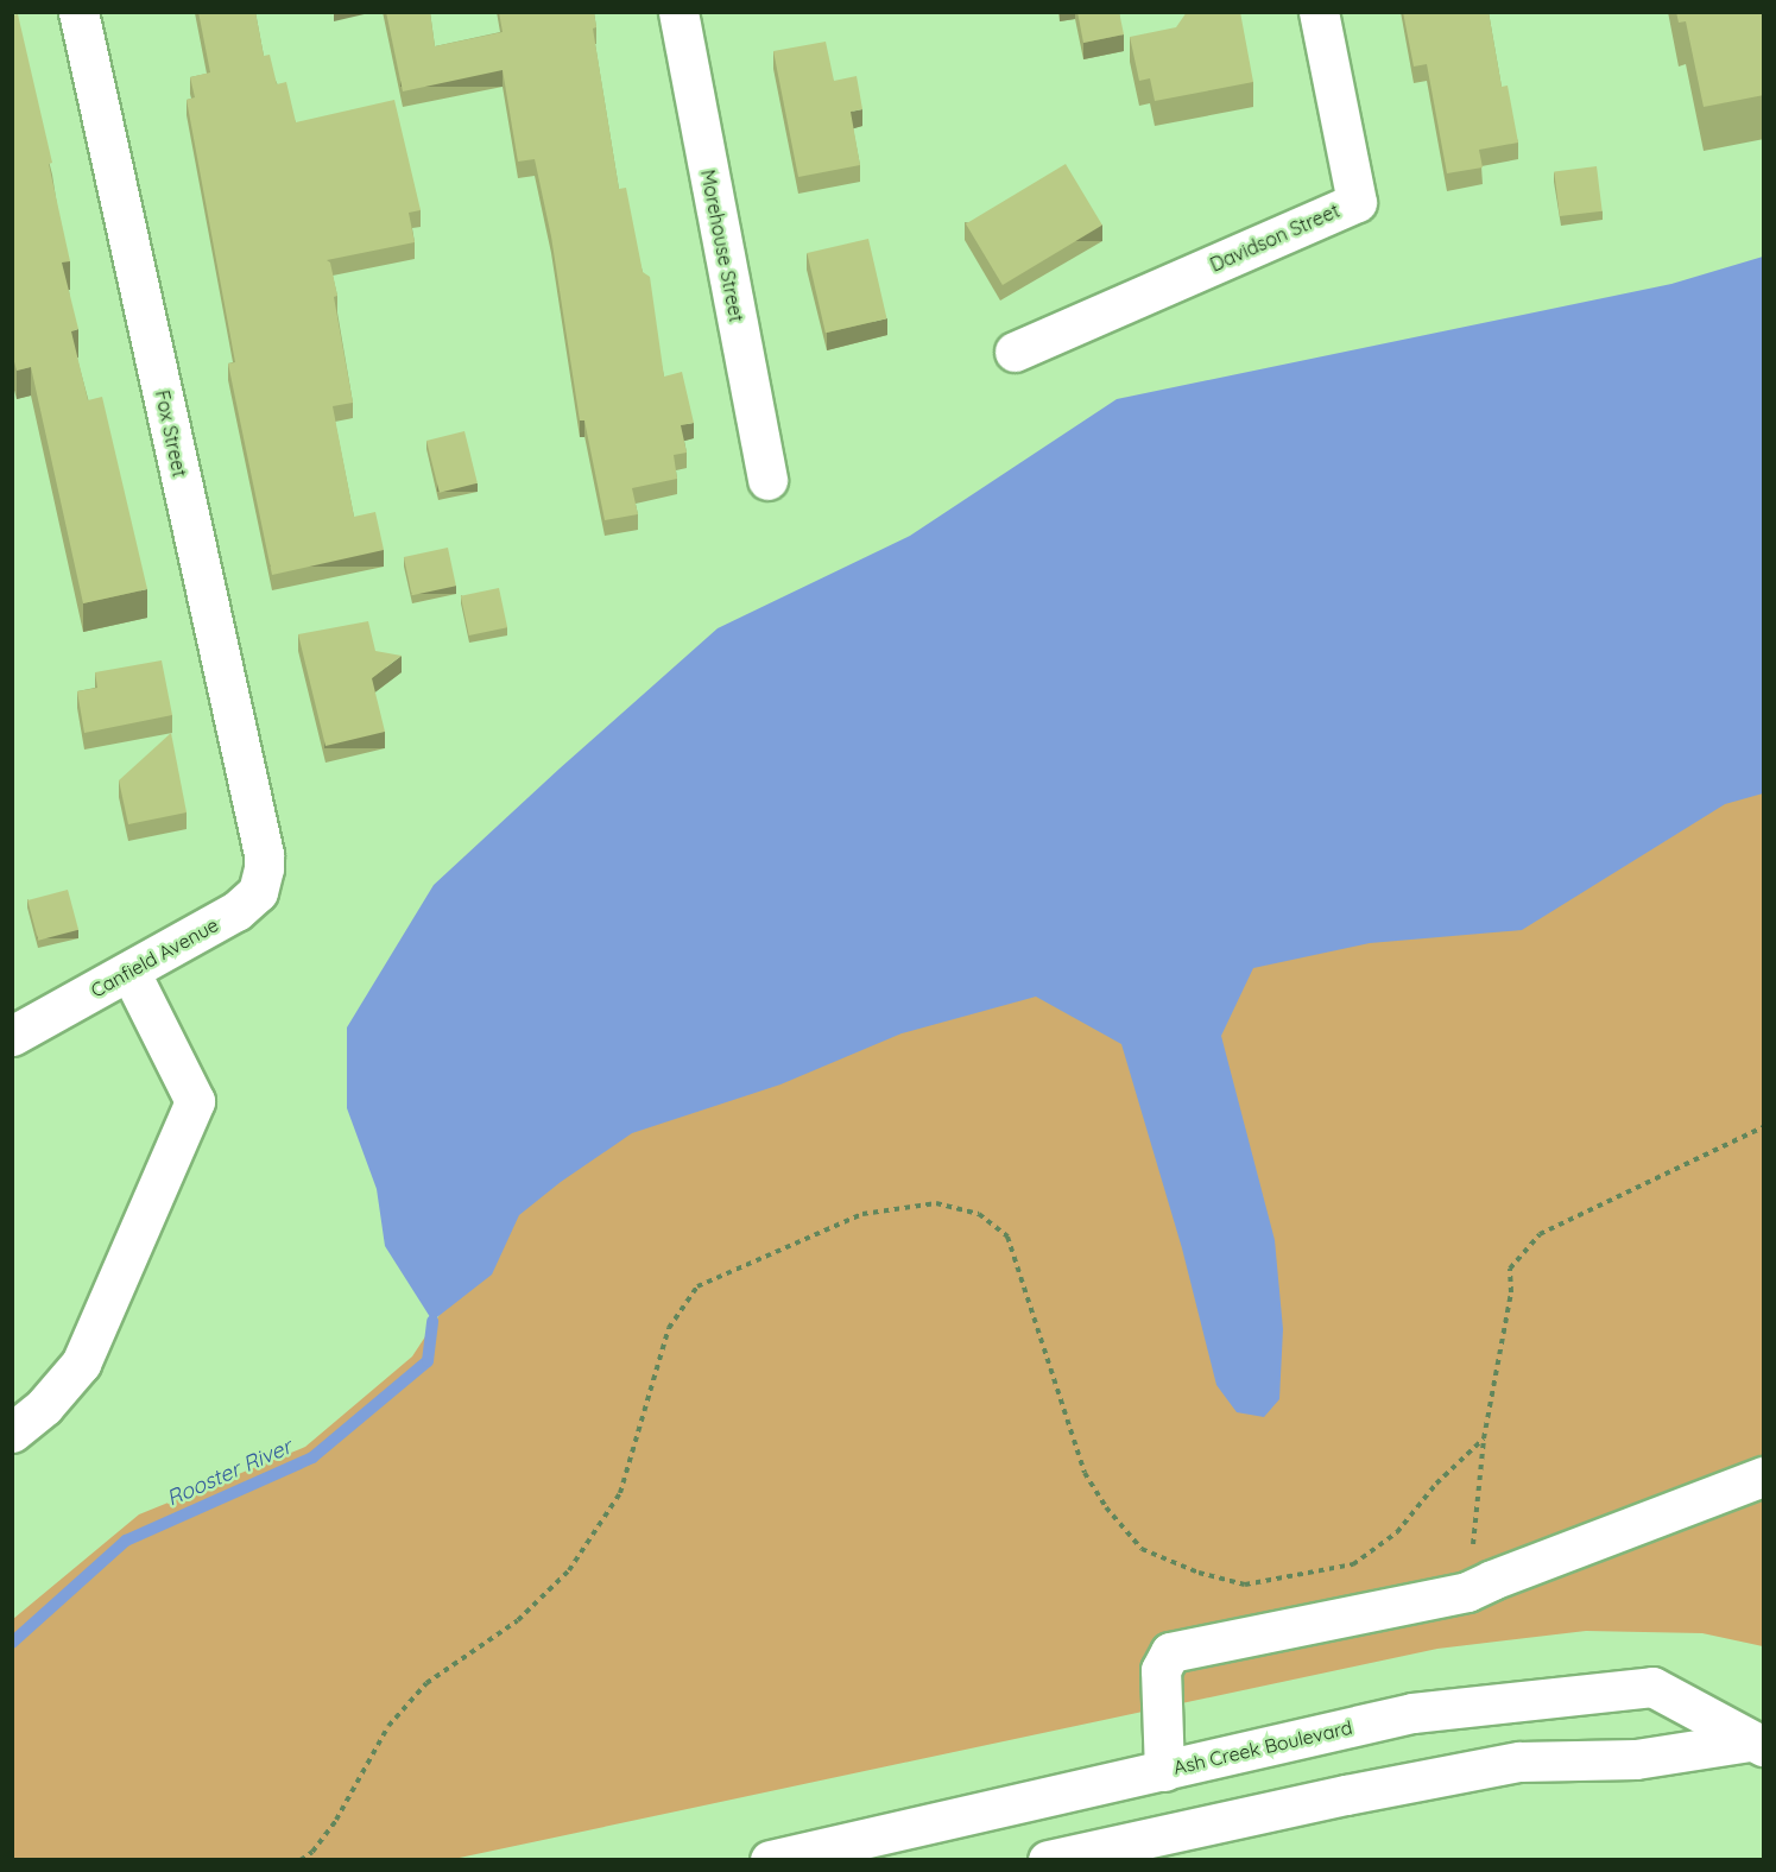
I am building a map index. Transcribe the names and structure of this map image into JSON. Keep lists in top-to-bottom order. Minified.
{"streets":{"street":["Davidson Street","Morehouse Street","Fox Street","Canfield Avenue","Ash Creek Boulevard"]},"crossings":[["Fox Street","Canfield Avenue"]],"water":["Rooster River"]}
